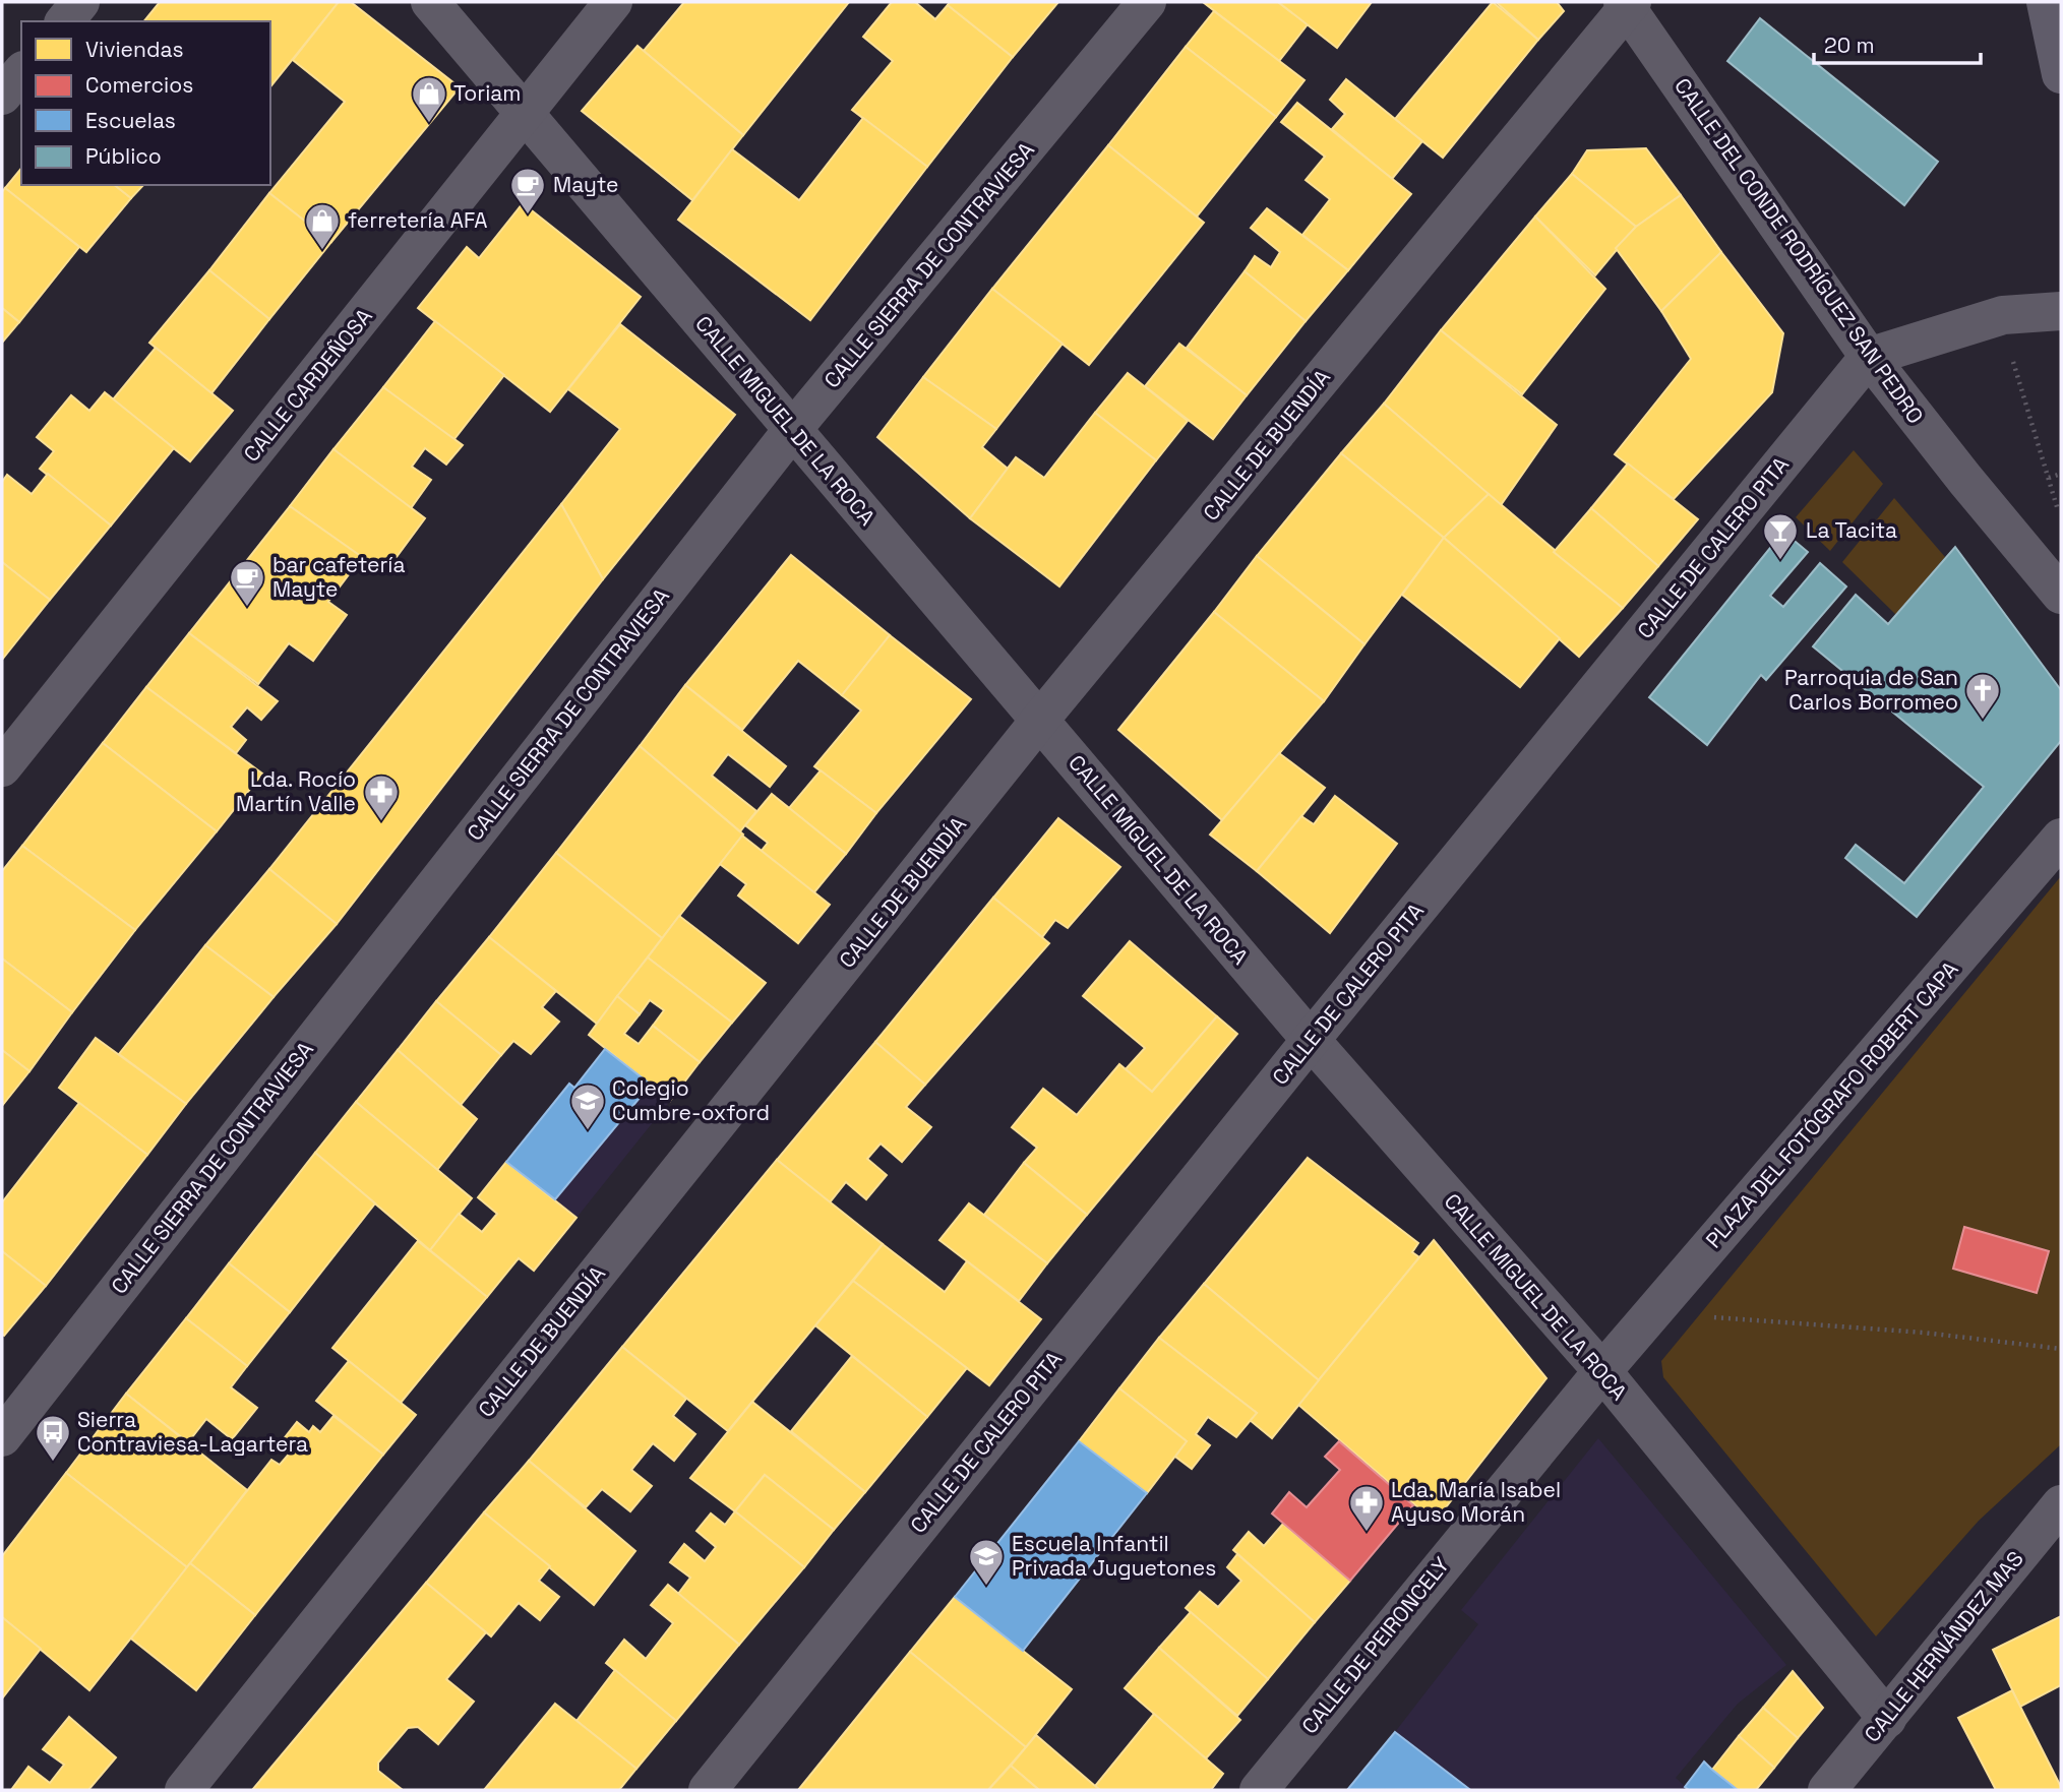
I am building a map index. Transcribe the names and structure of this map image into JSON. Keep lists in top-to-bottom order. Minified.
{"streets":{"street":["CALLE DEL CONDE RODRÍGUEZ SAN PEDRO","CALLE SIERRA DE CONTRAVIESA","CALLE CARDEÑOSA","CALLE MIGUEL DE LA ROCA","CALLE DE BUENDÍA","CALLE DE CALERO PITA","PLAZA DEL FOTÓGRAFO ROBERT CAPA","CALLE DE PEIRONCELY","CALLE HERNÁNDEZ MAS"]},"crossings":[["CALLE DEL CONDE RODRÍGUEZ SAN PEDRO","CALLE DE BUENDÍA"],["CALLE DEL CONDE RODRÍGUEZ SAN PEDRO","CALLE DE CALERO PITA"],["CALLE SIERRA DE CONTRAVIESA","CALLE MIGUEL DE LA ROCA"],["CALLE CARDEÑOSA","CALLE MIGUEL DE LA ROCA"],["CALLE MIGUEL DE LA ROCA","CALLE DE BUENDÍA"],["CALLE MIGUEL DE LA ROCA","CALLE DE CALERO PITA"],["CALLE MIGUEL DE LA ROCA","PLAZA DEL FOTÓGRAFO ROBERT CAPA"],["CALLE MIGUEL DE LA ROCA","CALLE DE PEIRONCELY"],["CALLE MIGUEL DE LA ROCA","CALLE HERNÁNDEZ MAS"],["PLAZA DEL FOTÓGRAFO ROBERT CAPA","CALLE DE PEIRONCELY"]],"places":{"shop":["Toriam","ferretería AFA"],"cafe":["Mayte","bar cafetería Mayte"],"bar":["La Tacita"],"church":["Parroquia de San Carlos Borromeo"],"pharmacy":["Lda. Rocío Martín Valle","Lda. María Isabel Ayuso Morán"],"school or university":["Colegio Cumbre-oxford","Escuela Infantil Privada Juguetones"],"bus stop":["Sierra Contraviesa-Lagartera"]},"legend":["Viviendas","Comercios","Escuelas","Público"],"scale_bar":"20 m"}
